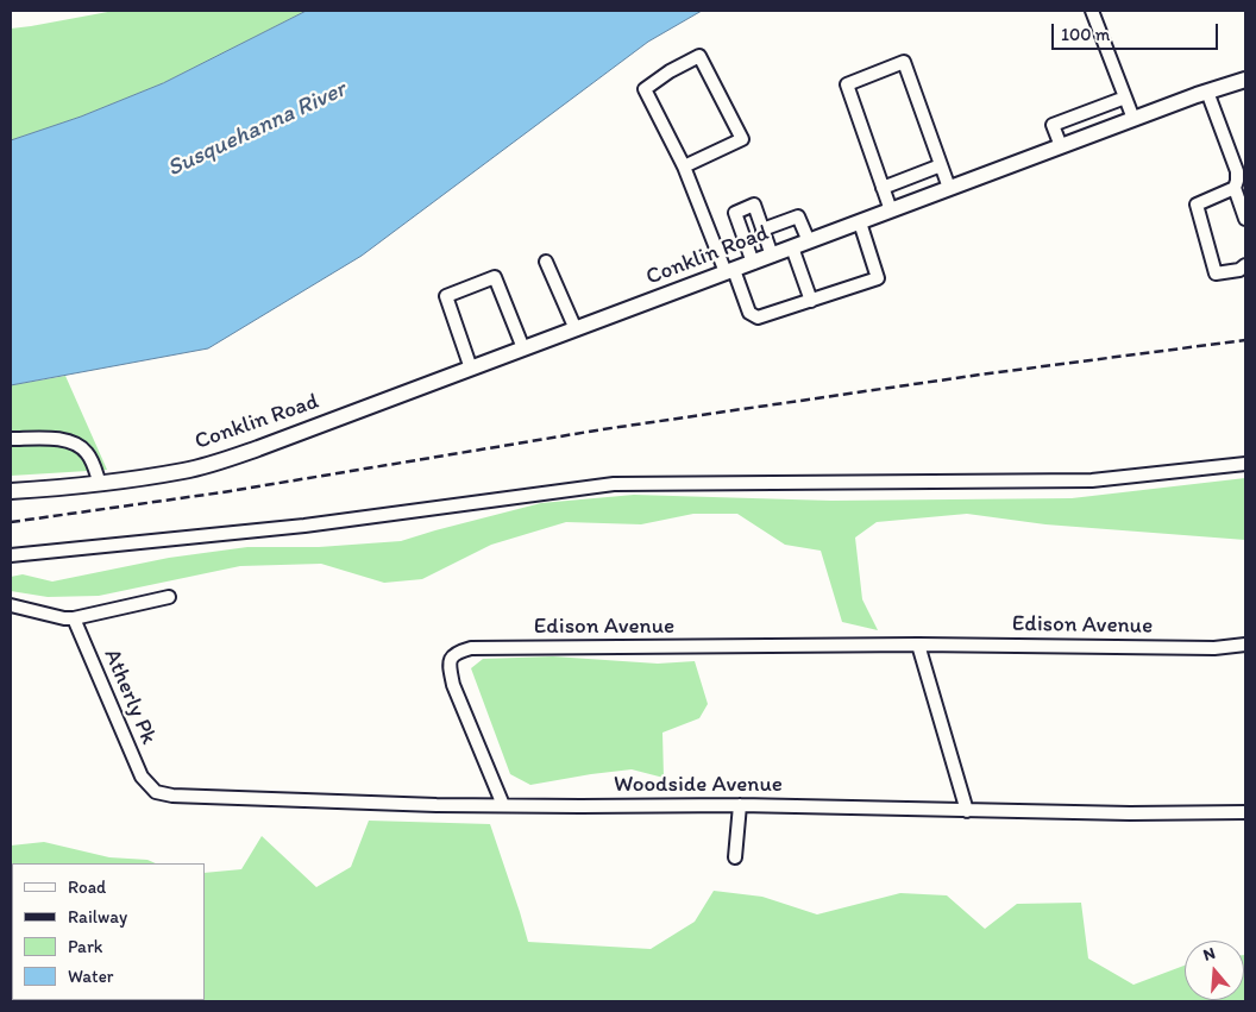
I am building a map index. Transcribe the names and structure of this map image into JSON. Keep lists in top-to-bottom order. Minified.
{"streets":{"main road":["Conklin Road"],"street":["Edison Avenue","Atherly Pk","Woodside Avenue"]},"crossings":[["Edison Avenue","Woodside Avenue"],["Atherly Pk","Woodside Avenue"]],"water":["Susquehanna River"],"legend":["Road","Railway","Park","Water"],"scale_bar":"100 m","north":"top"}
